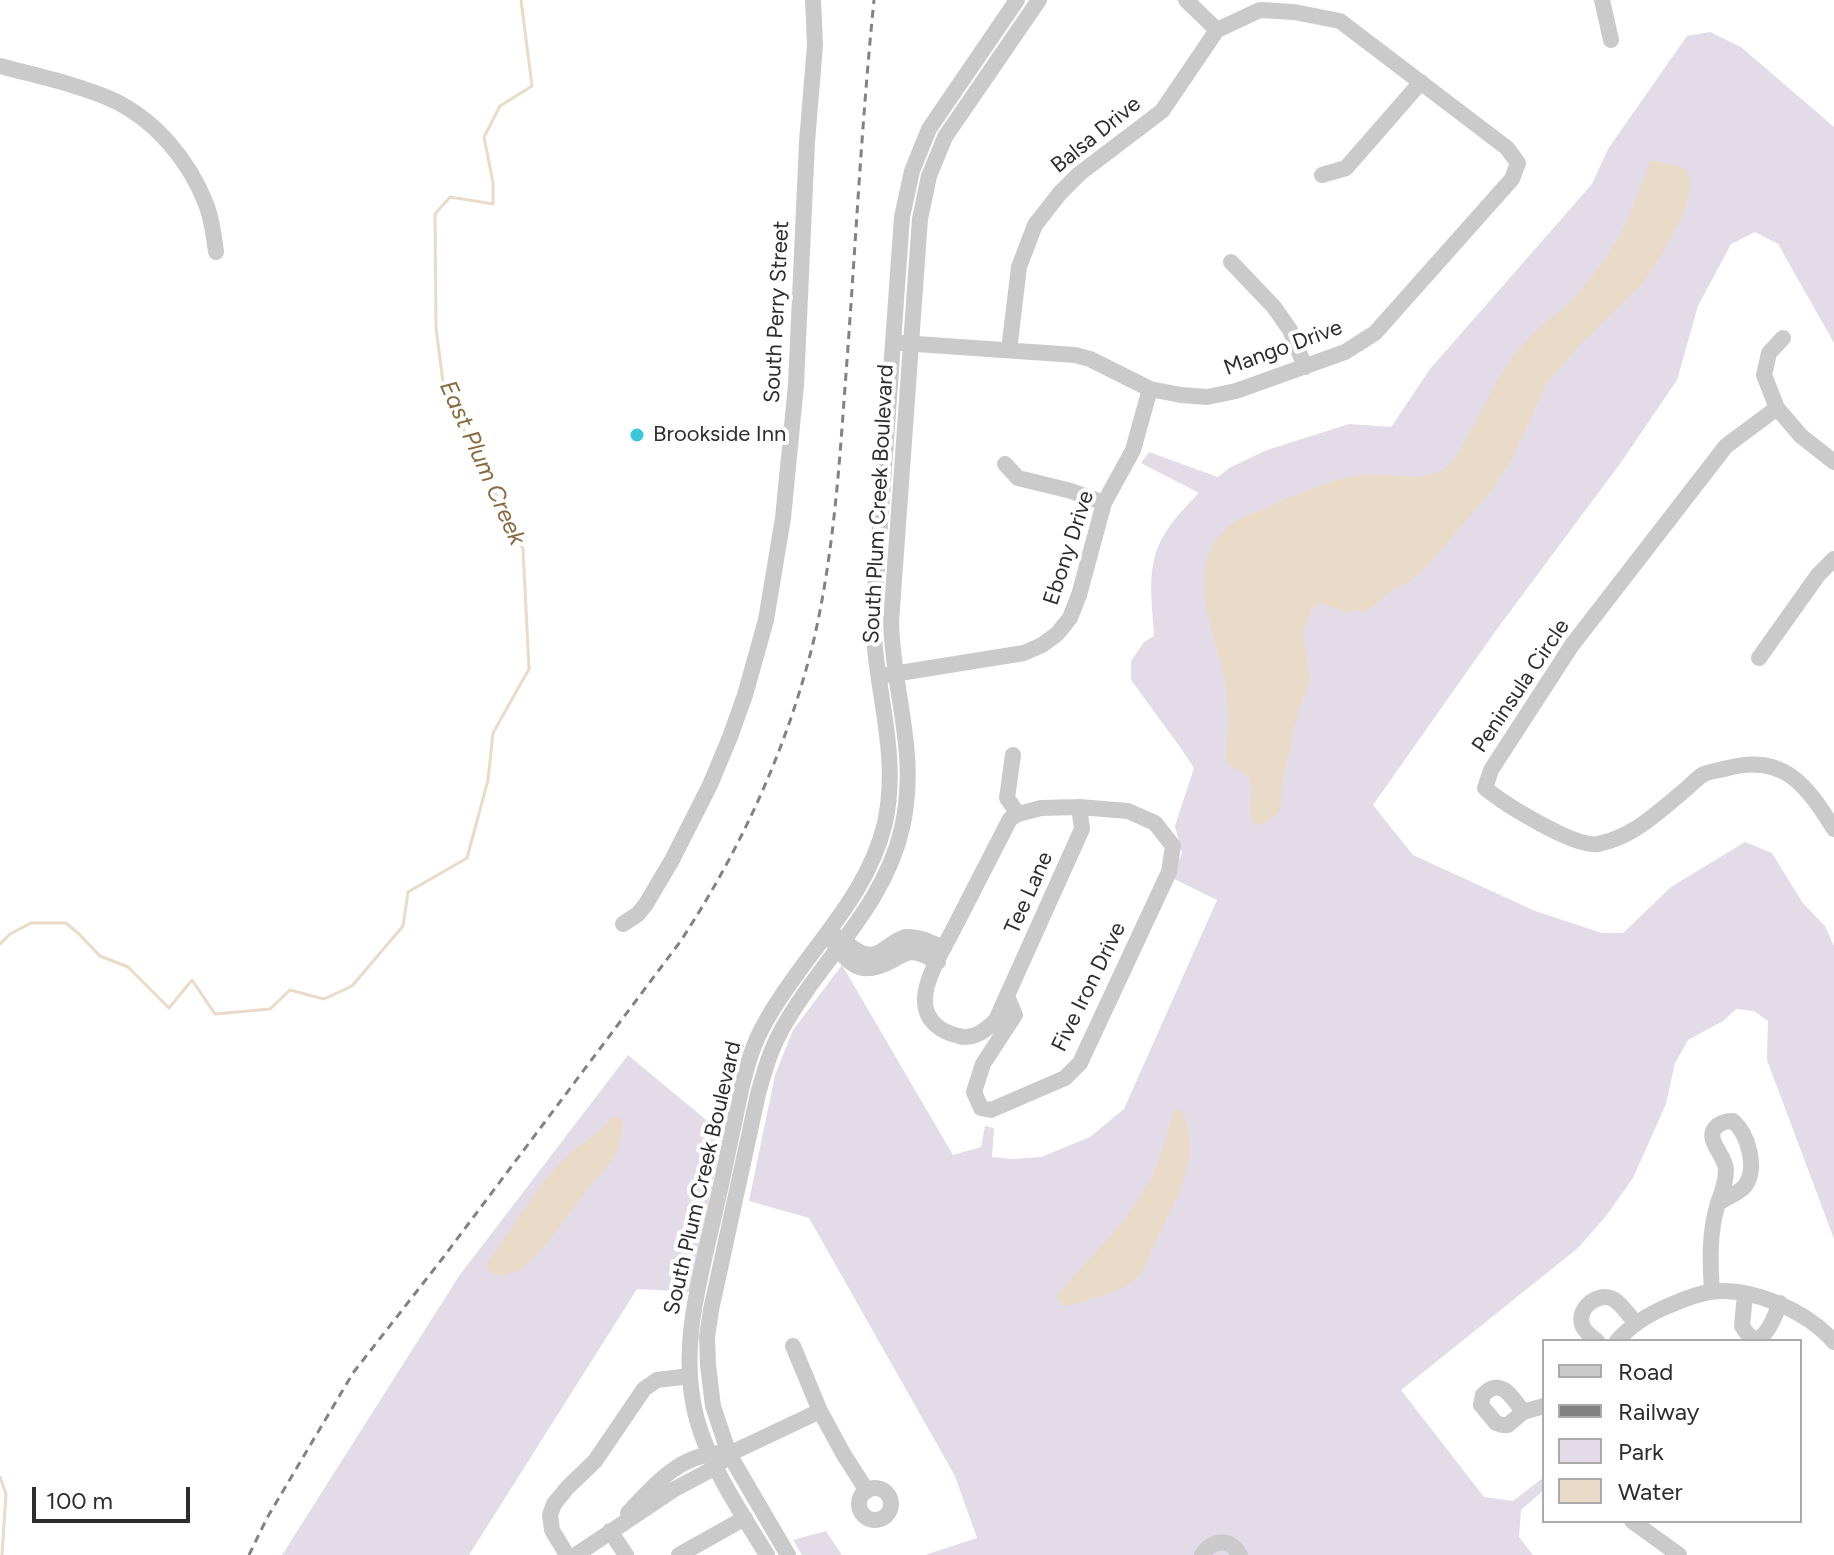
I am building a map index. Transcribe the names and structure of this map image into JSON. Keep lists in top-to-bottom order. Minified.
{"streets":{"street":["Balsa Drive","South Perry Street","Mango Drive","South Plum Creek Boulevard","Ebony Drive","Peninsula Circle","Tee Lane","Five Iron Drive"]},"crossings":[["Balsa Drive","Mango Drive"],["Mango Drive","South Plum Creek Boulevard"],["Mango Drive","Ebony Drive"],["South Plum Creek Boulevard","Ebony Drive"],["Tee Lane","Five Iron Drive"]],"water":["East Plum Creek"],"places":["Brookside Inn"],"legend":["Road","Railway","Park","Water"],"scale_bar":"100 m"}
